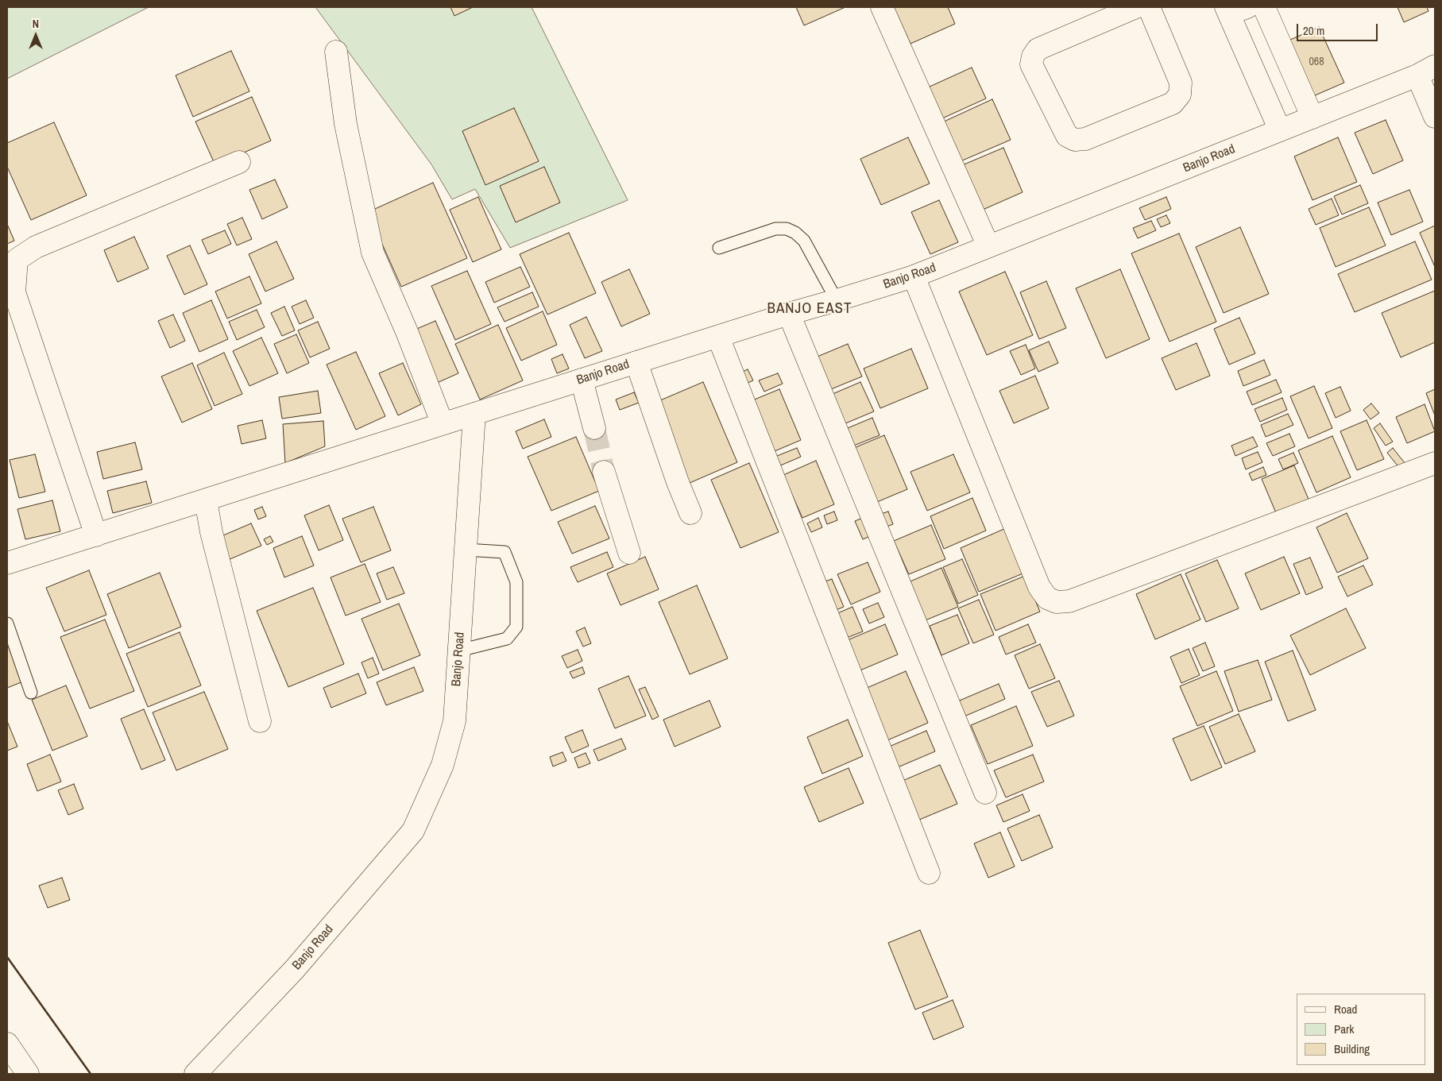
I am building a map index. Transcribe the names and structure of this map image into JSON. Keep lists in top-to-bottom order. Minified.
{"streets":{"main road":["Banjo Road"]},"districts":["BANJO EAST"],"house_numbers":["068"],"legend":["Road","Park","Building"],"scale_bar":"20 m","north":"top"}
